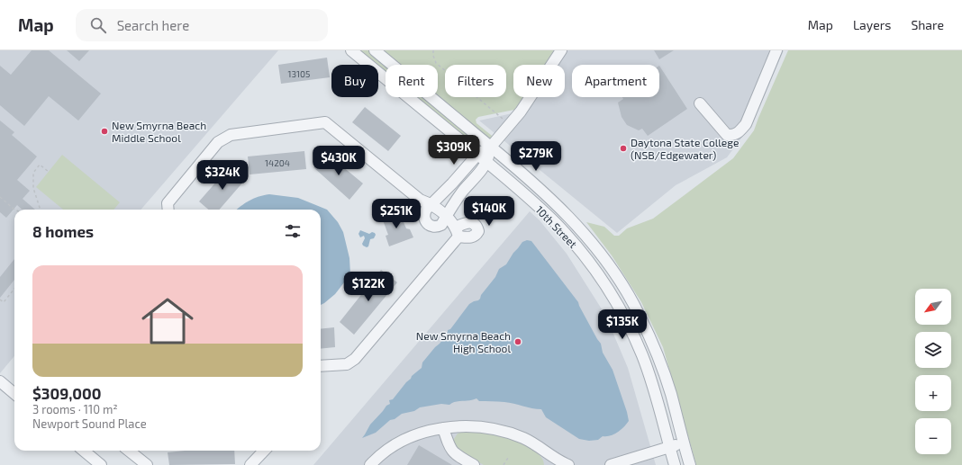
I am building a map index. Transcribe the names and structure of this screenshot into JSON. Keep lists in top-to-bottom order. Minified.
{"streets":{"street":["10th Street"]},"places":["New Smyrna Beach Middle School","Daytona State College (NSB/Edgewater)","New Smyrna Beach High School"],"house_numbers":["13105","14204"],"north":"bottom left","page":{"header":"Map","search":"Search here","nav":["Map","Layers","Share"],"chip":["Buy","Rent","Filters","New","Apartment"],"price":["$309K","$279K","$430K","$324K","$140K","$251K","$122K","$135K"],"heading":"8 homes","list":[{"name":"$309,000","note":"3 rooms · 110 m² · Newport Sound Place"}],"map_buttons":["+","−"]}}
